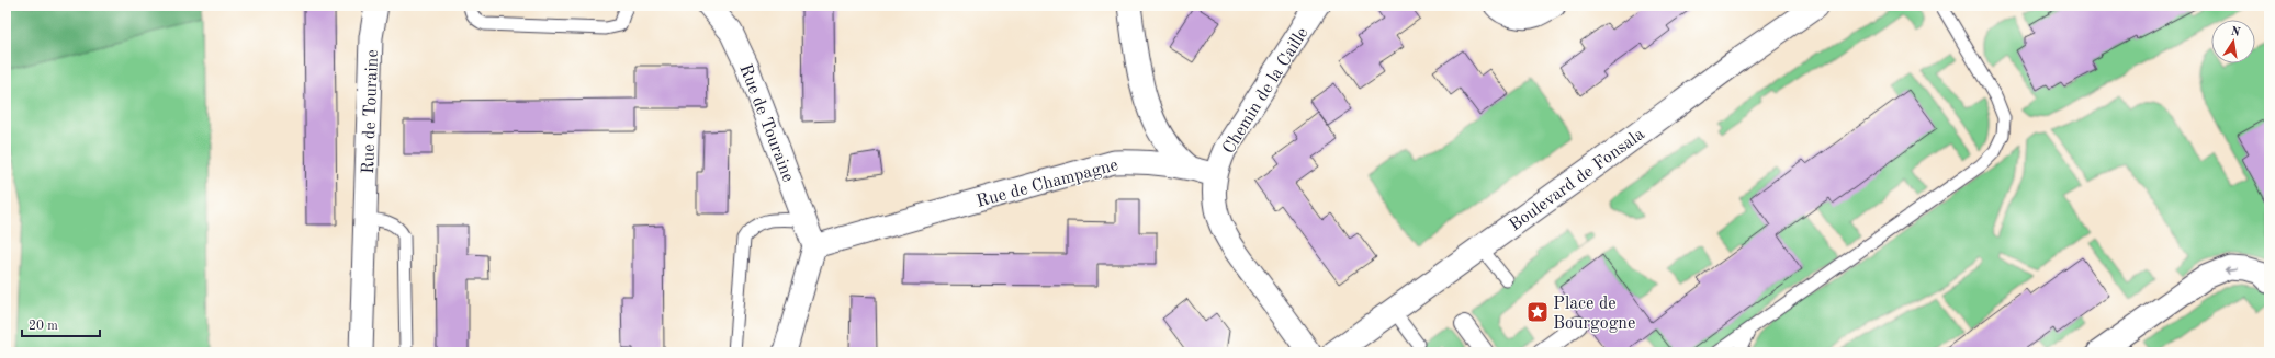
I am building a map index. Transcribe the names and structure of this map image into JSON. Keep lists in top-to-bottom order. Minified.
{"streets":{"street":["Chemin de la Caille","Rue de Touraine","Boulevard de Fonsala","Rue de Champagne"]},"crossings":[["Chemin de la Caille","Rue de Champagne"],["Rue de Touraine","Rue de Champagne"]],"places":{"place":["Place de Bourgogne"]},"scale_bar":"20 m","north":"top"}
